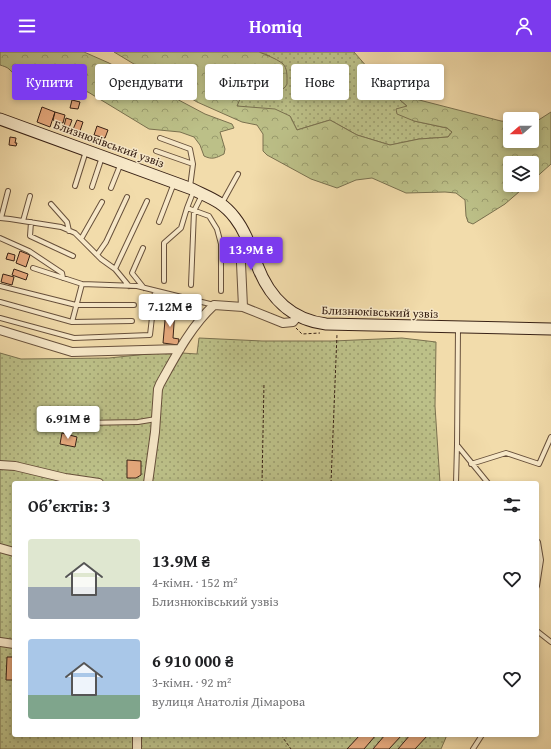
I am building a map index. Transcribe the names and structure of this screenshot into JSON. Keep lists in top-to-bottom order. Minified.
{"streets":{"street":["Близнюківський узвіз"]},"north":"left","page":{"header":"Homiq","chip":["Купити","Орендувати","Фільтри","Нове","Квартира"],"price":["13.9M ₴","7.12M ₴","6.91M ₴"],"heading":"Об’єктів: 3","list":[{"name":"13.9M ₴","note":"4-кімн. · 152 m² · Близнюківський узвіз"},{"name":"6 910 000 ₴","note":"3-кімн. · 92 m² · вулиця Анатолія Дімарова"}]}}
